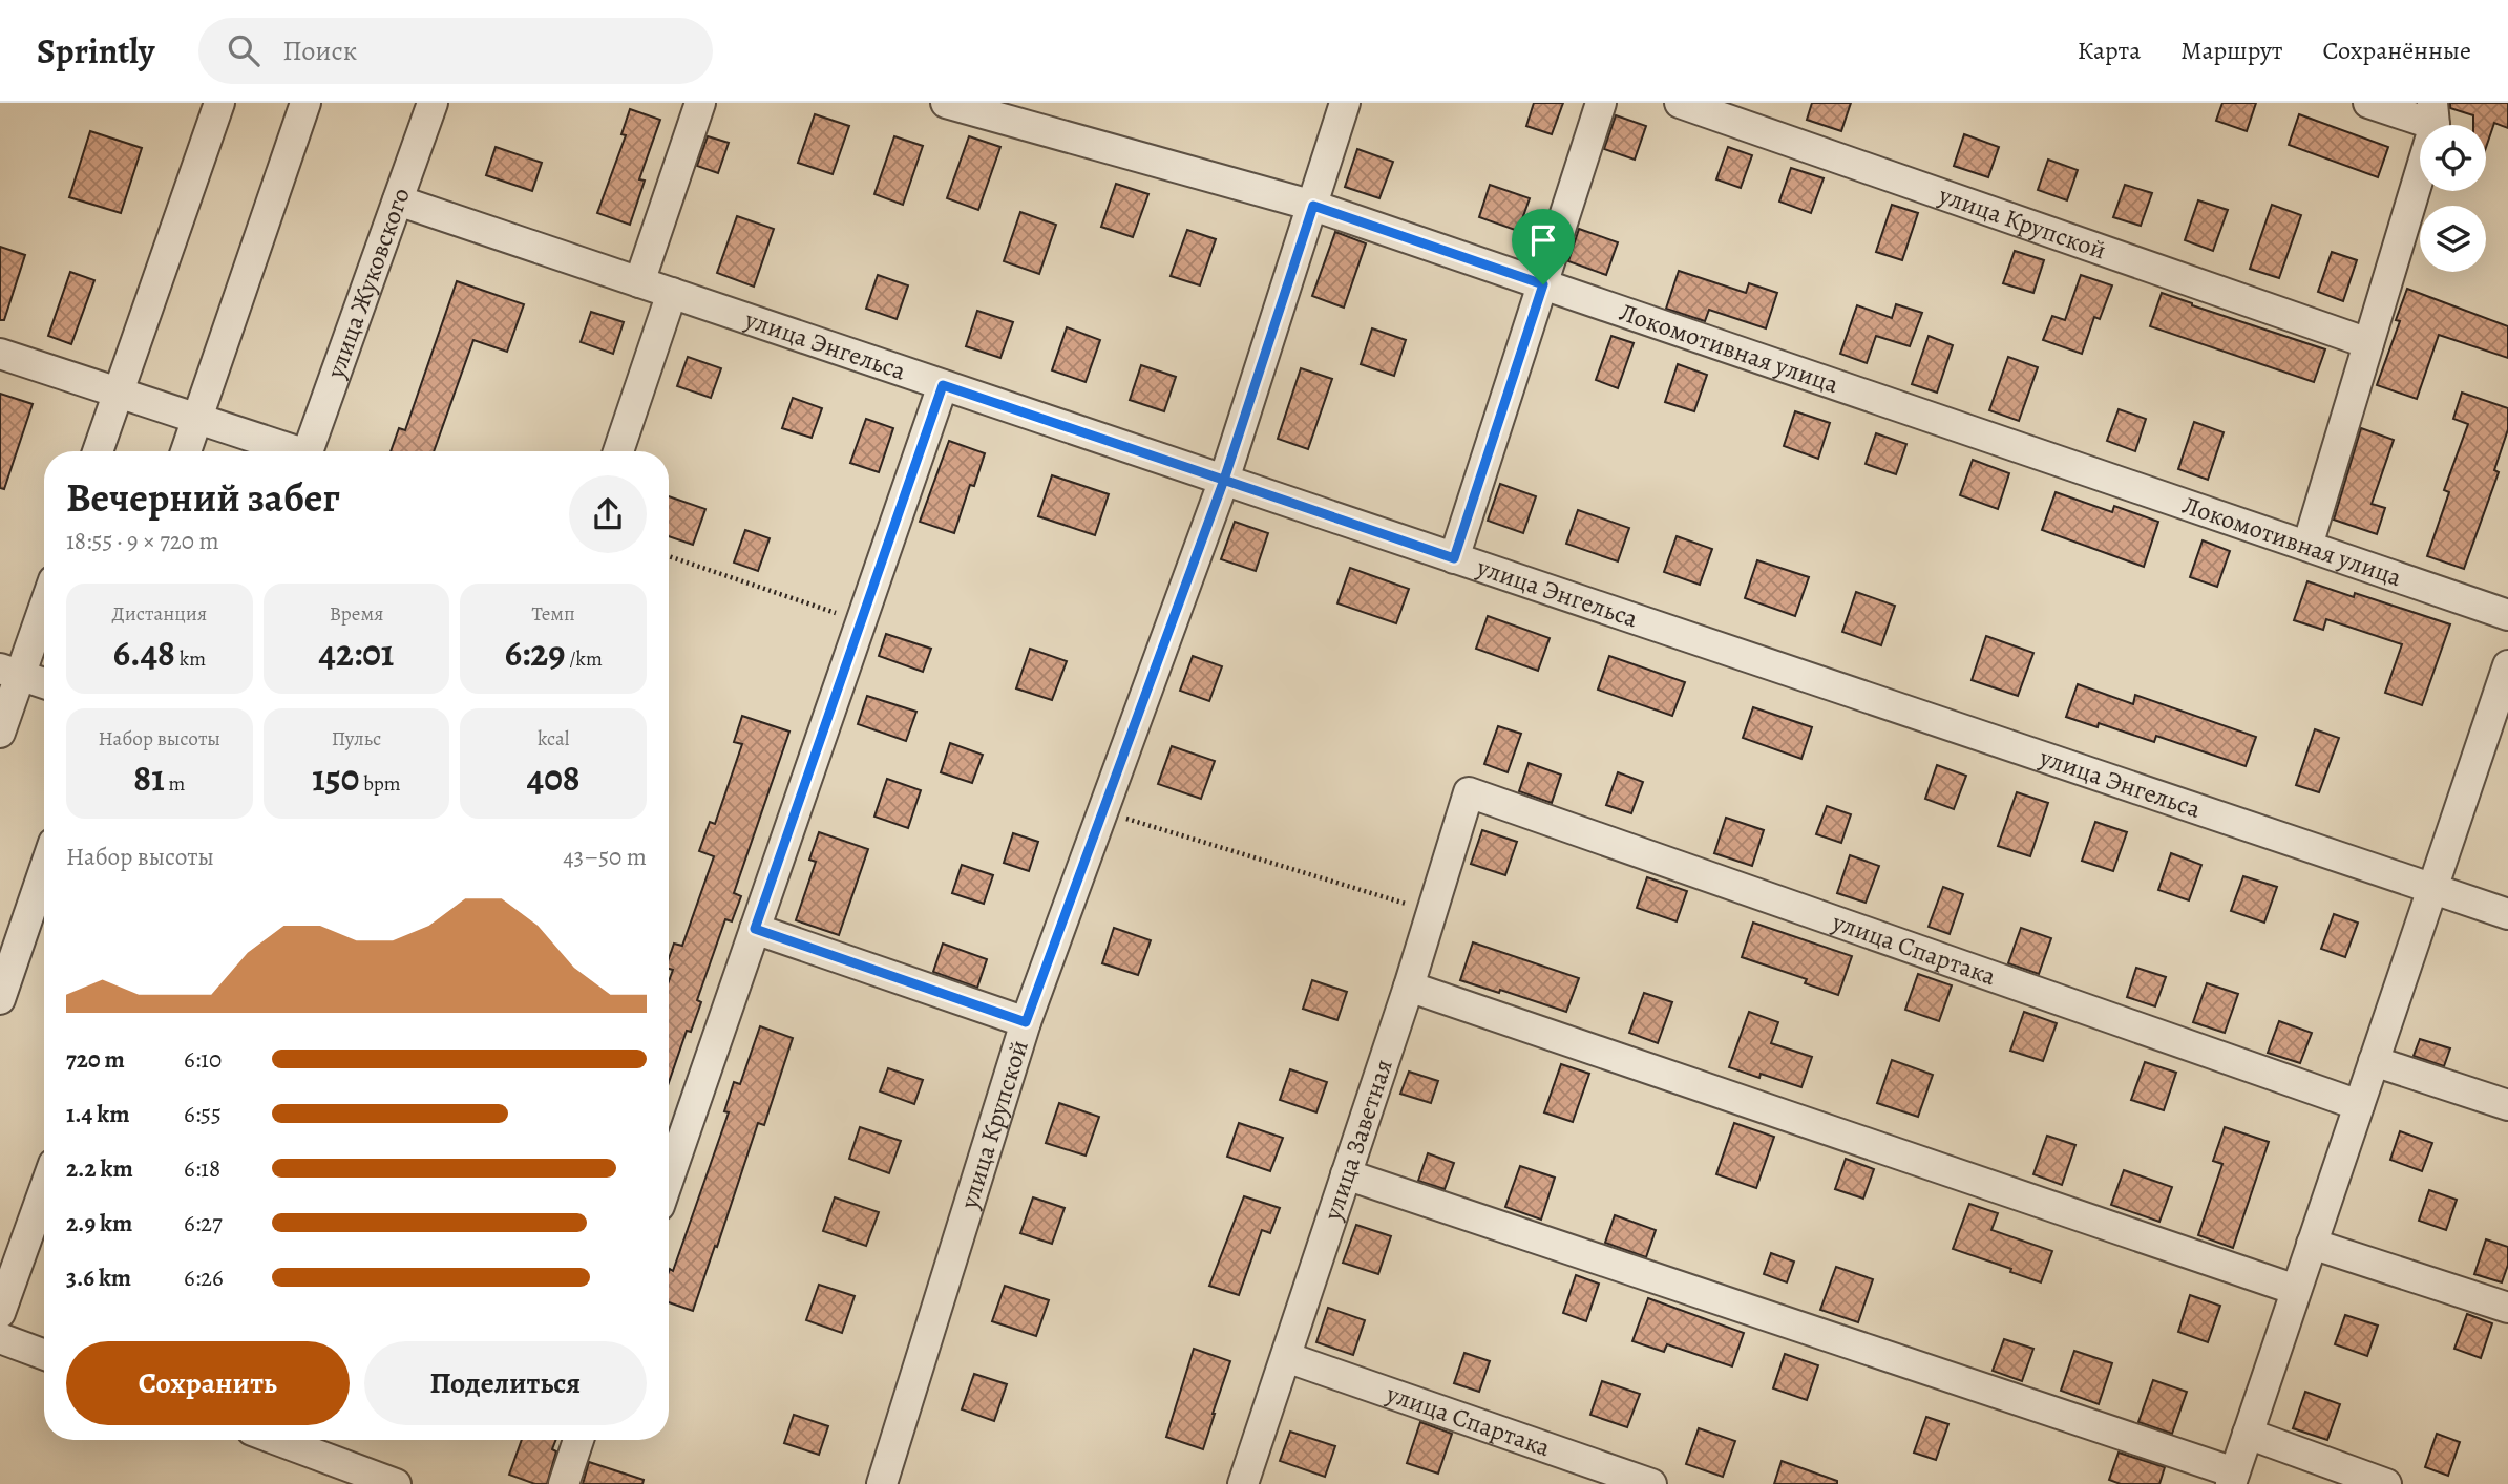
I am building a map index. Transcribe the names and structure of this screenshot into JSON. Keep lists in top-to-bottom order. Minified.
{"streets":{"street":["улица Крупской","улица Жуковского","улица Энгельса","Локомотивная улица","улица Спартака","улица Заветная"]},"crossings":[["улица Крупской","улица Энгельса"],["улица Крупской","Локомотивная улица"],["улица Жуковского","улица Энгельса"],["улица Спартака","улица Заветная"]],"page":{"header":"Sprintly","search":"Поиск","nav":["Карта","Маршрут","Сохранённые"],"heading":["Вечерний забег","18:55 · 9 × 720 m"],"stats":[["Дистанция","6.48 km"],["Время","42:01"],["Темп","6:29 /km"],["Набор высоты","81 m"],["Пульс","150 bpm"],["kcal","408"]],"chart":["Набор высоты","43–50 m"],"list":[{"name":"720 m","note":"6:10"},{"name":"1.4 km","note":"6:55"},{"name":"2.2 km","note":"6:18"},{"name":"2.9 km","note":"6:27"},{"name":"3.6 km","note":"6:26"}],"buttons":["Сохранить","Поделиться"]}}
